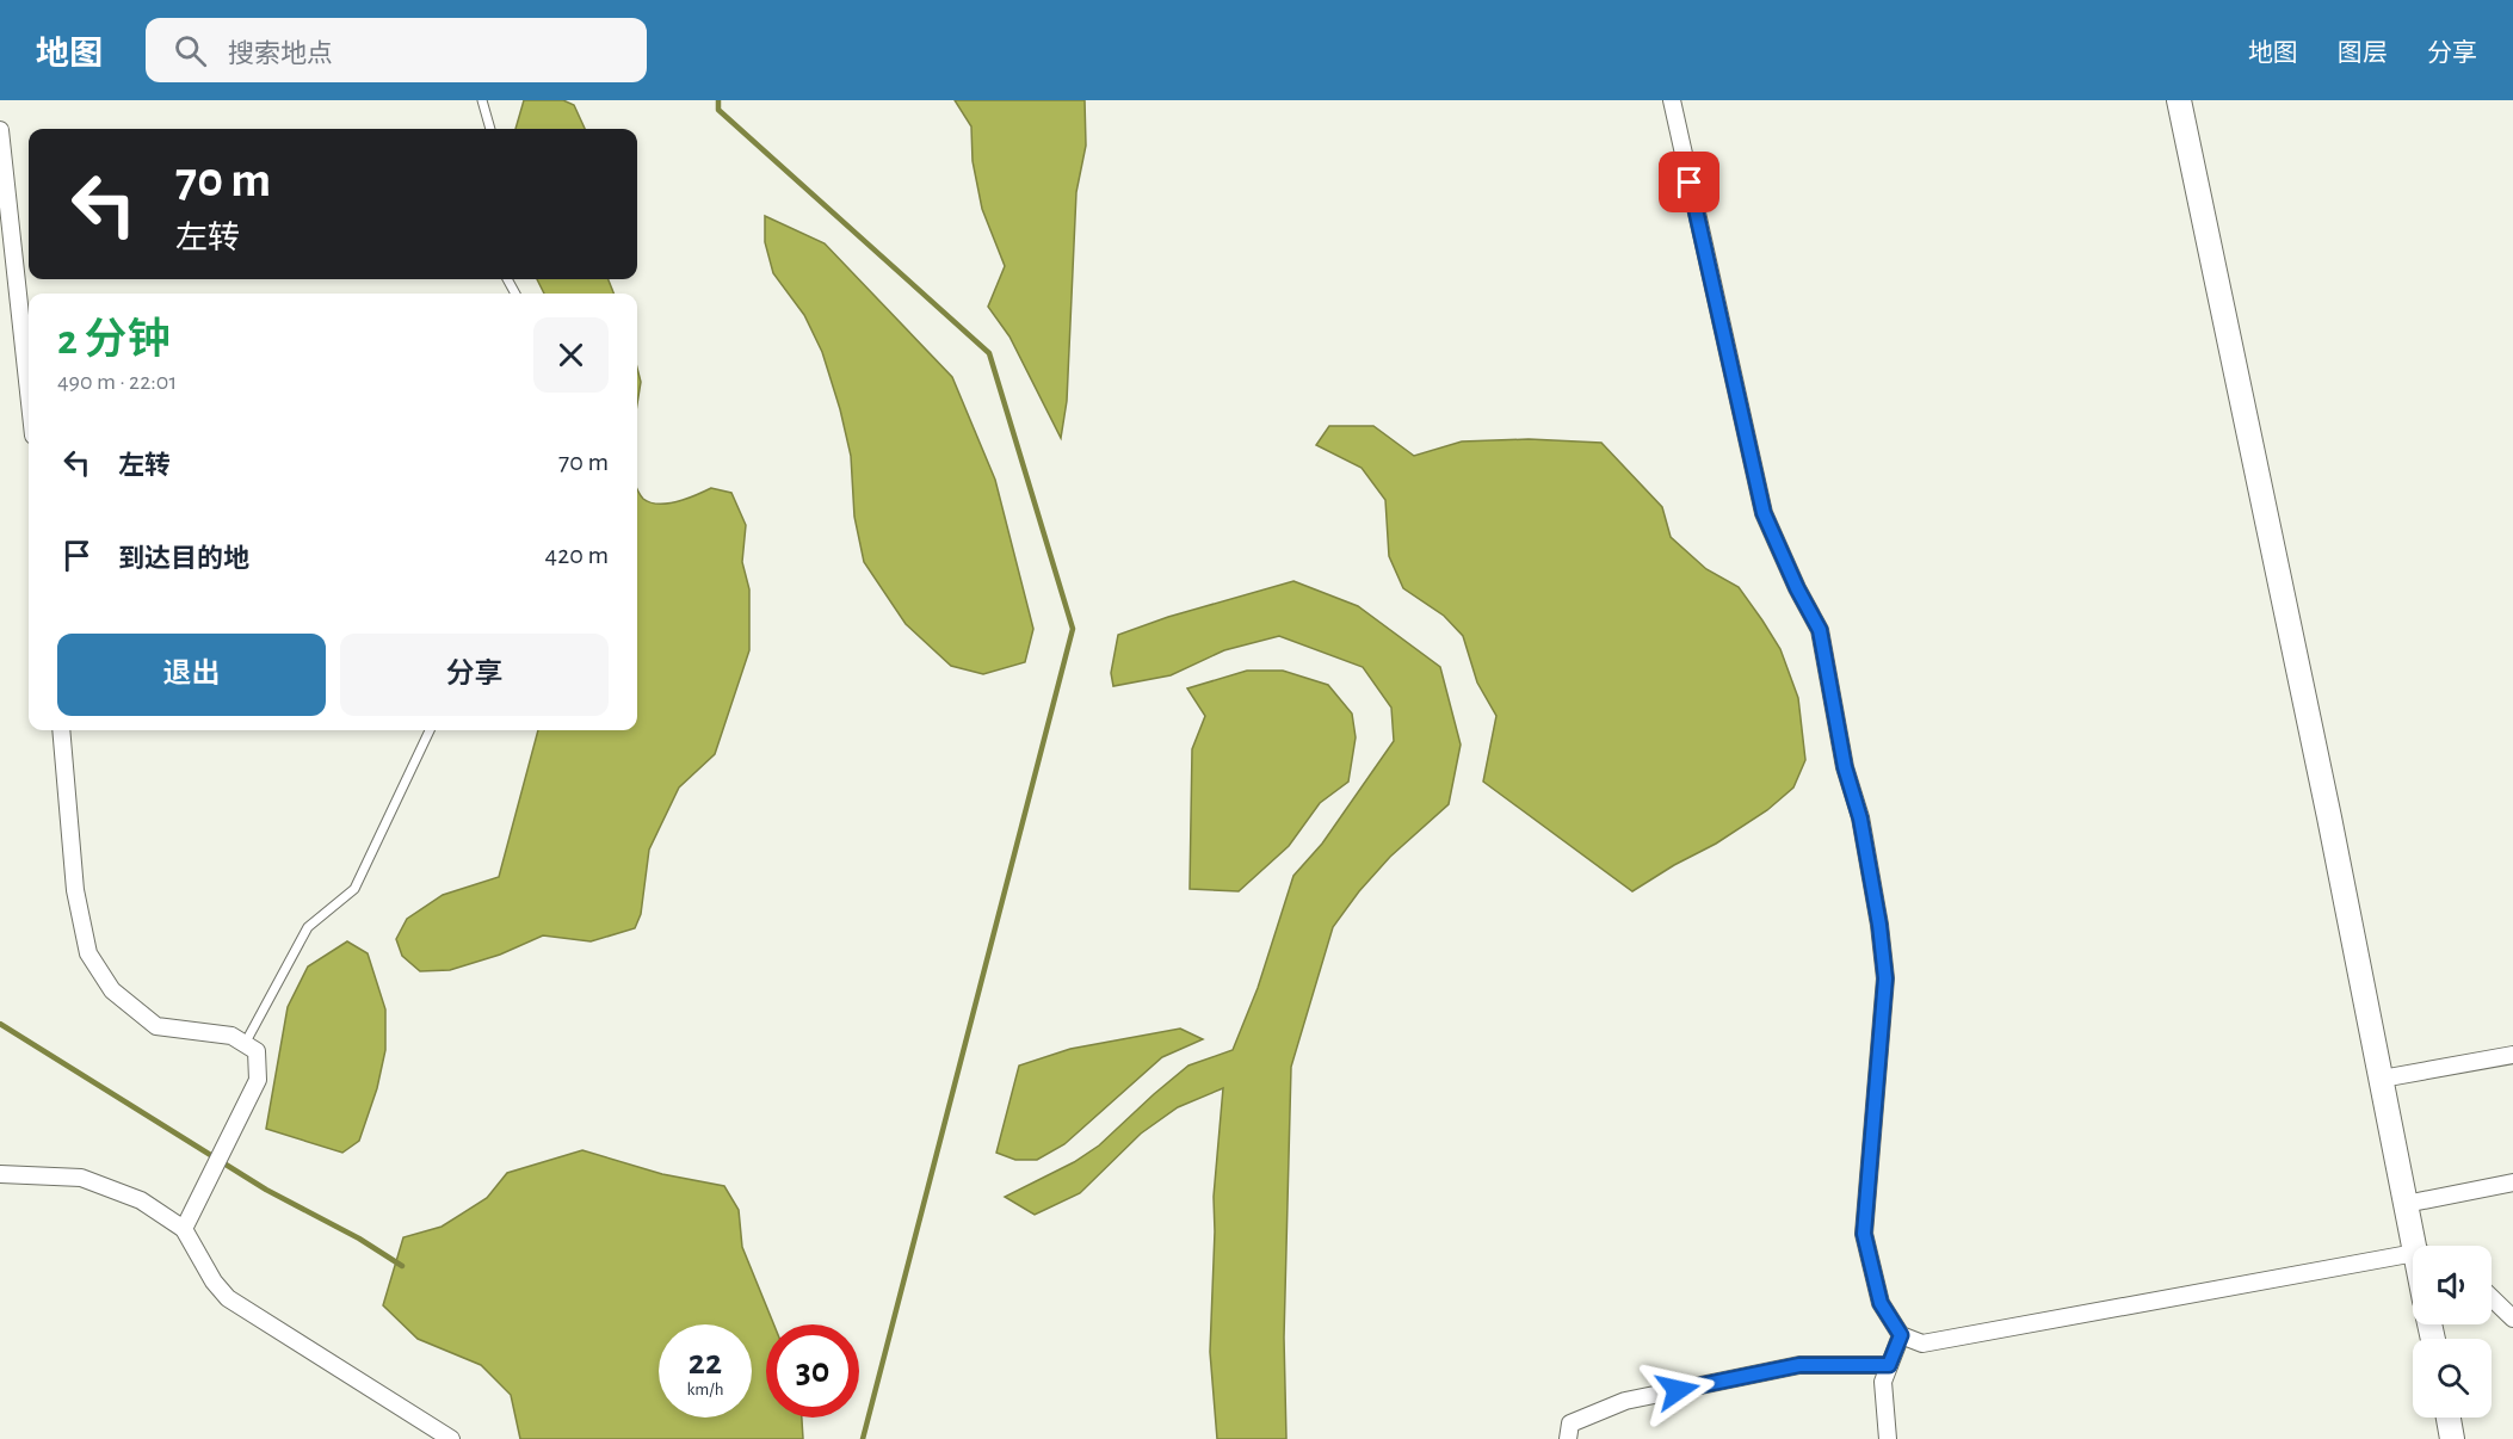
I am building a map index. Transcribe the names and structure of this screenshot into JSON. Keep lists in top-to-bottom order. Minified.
{"page":{"header":"地图","search":"搜索地点","nav":["地图","图层","分享"],"turn":["70 m","左转"],"heading":["2 分钟","490 m · 22:01"],"list":[{"name":"左转","value":"70 m"},{"name":"到达目的地","value":"420 m"}],"buttons":["退出","分享"],"speed":"22 km/h","limit":"30"}}
